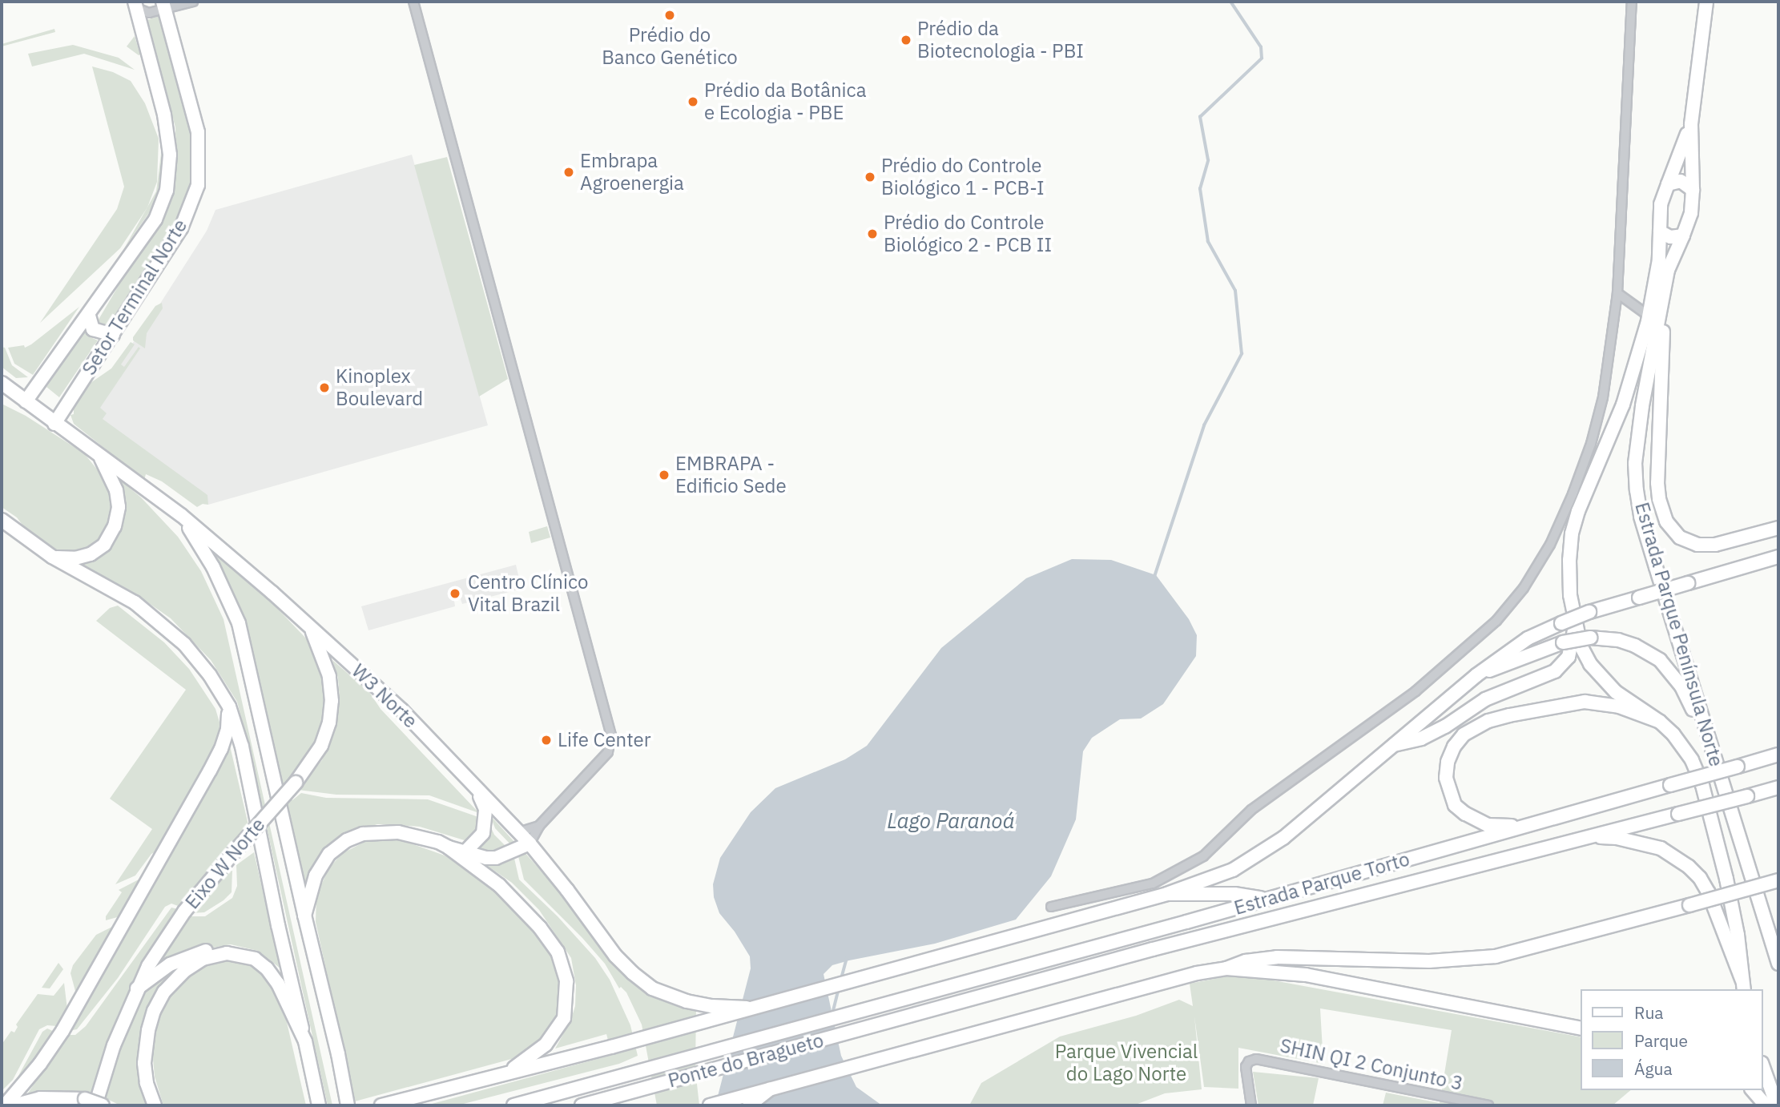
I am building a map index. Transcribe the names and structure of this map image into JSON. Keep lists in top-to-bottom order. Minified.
{"streets":{"main road":["Setor Terminal Norte","Estrada Parque Península Norte","W3 Norte","Eixo W Norte","Estrada Parque Torto","Ponte do Bragueto"],"street":["SHIN QI 2 Conjunto 3"]},"crossings":[["Setor Terminal Norte","W3 Norte"],["W3 Norte","Eixo W Norte"],["Estrada Parque Torto","Ponte do Bragueto"]],"water":["Lago Paranoá"],"parks":["Parque Vivencial do Lago Norte"],"places":["Prédio do Banco Genético","Prédio da Biotecnologia - PBI","Prédio da Botânica e Ecologia - PBE","Embrapa Agroenergia","Prédio do Controle Biológico 1 - PCB-I","Prédio do Controle Biológico 2 - PCB II","Kinoplex Boulevard","EMBRAPA - Edificio Sede","Centro Clínico Vital Brazil","Life Center"],"legend":["Rua","Parque","Água"]}
